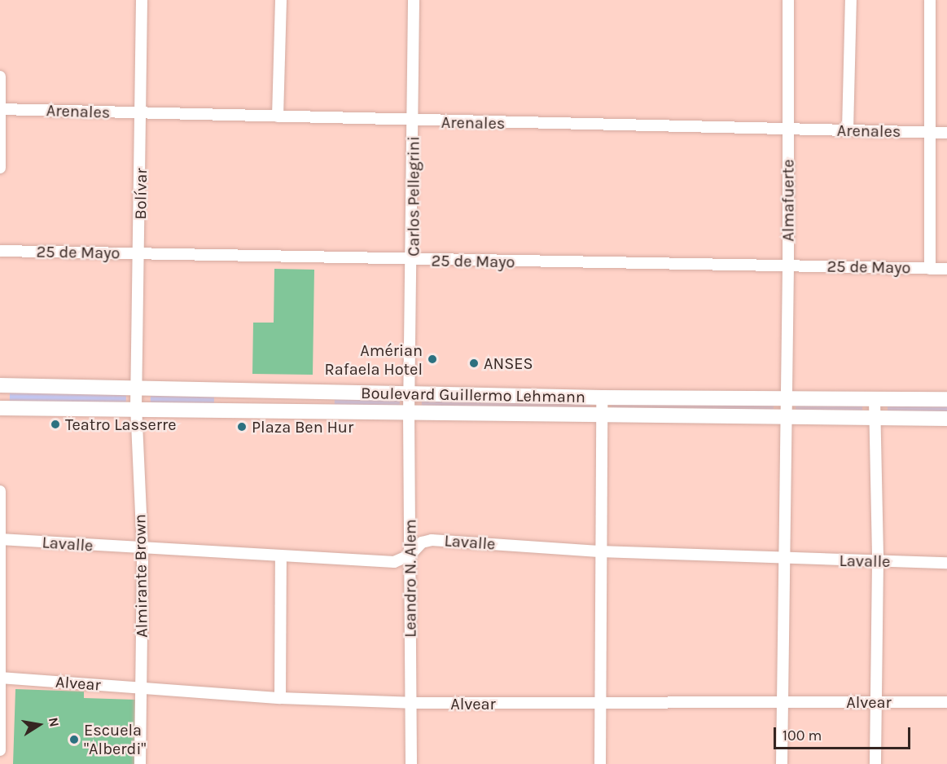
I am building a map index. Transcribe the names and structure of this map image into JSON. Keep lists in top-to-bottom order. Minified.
{"streets":{"main road":["Boulevard Guillermo Lehmann"],"street":["Arenales","Bolívar","Carlos Pellegrini","Almafuerte","25 de Mayo","Lavalle","Almirante Brown","Leandro N. Alem","Alvear"]},"crossings":[["Arenales","Bolívar"],["Arenales","Carlos Pellegrini"],["Arenales","Almafuerte"],["Bolívar","25 de Mayo"],["Bolívar","Boulevard Guillermo Lehmann"],["Bolívar","Almirante Brown"],["Carlos Pellegrini","25 de Mayo"],["Carlos Pellegrini","Boulevard Guillermo Lehmann"],["Carlos Pellegrini","Leandro N. Alem"],["Almafuerte","25 de Mayo"],["Almafuerte","Boulevard Guillermo Lehmann"],["Almafuerte","Lavalle"],["Almafuerte","Alvear"],["Boulevard Guillermo Lehmann","Almirante Brown"],["Boulevard Guillermo Lehmann","Leandro N. Alem"],["Lavalle","Almirante Brown"],["Lavalle","Leandro N. Alem"],["Almirante Brown","Alvear"],["Leandro N. Alem","Alvear"]],"places":["Amérian Rafaela Hotel","ANSES","Teatro Lasserre","Plaza Ben Hur","Escuela \"Alberdi\""],"scale_bar":"100 m","north":"right"}
